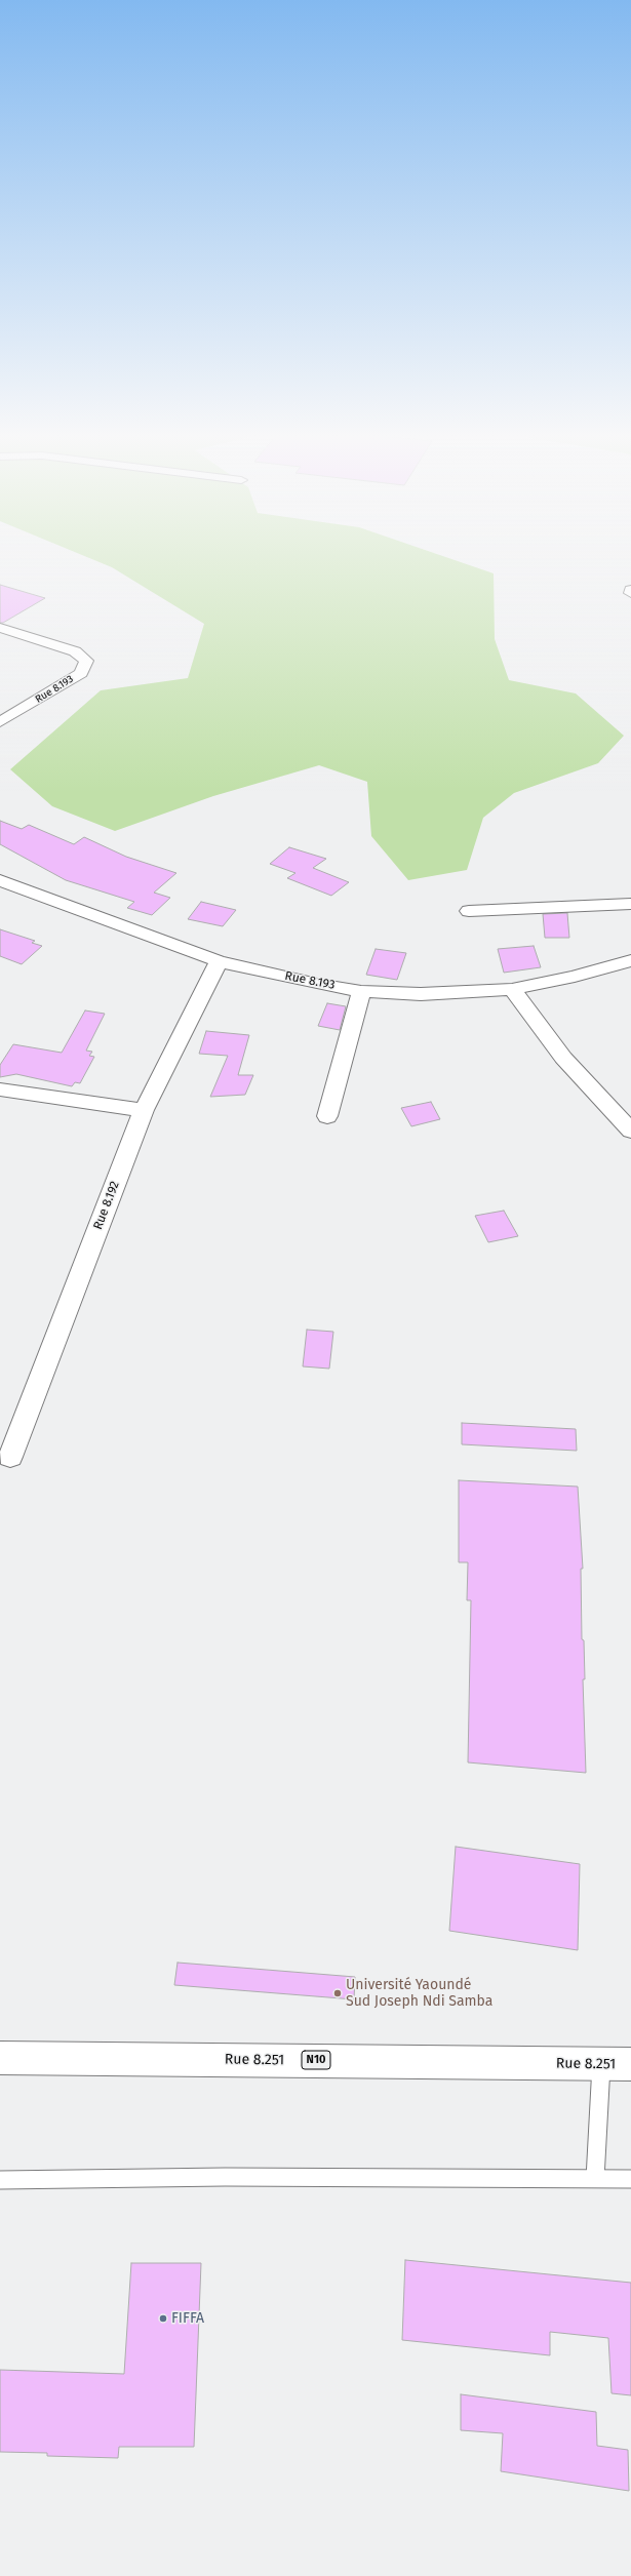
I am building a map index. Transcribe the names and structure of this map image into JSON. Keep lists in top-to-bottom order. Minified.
{"streets":{"main road":["Rue 8.193","Rue 8.192","Rue 8.251","N10"]},"crossings":[["Rue 8.193","Rue 8.192"]],"places":["Université Yaoundé Sud Joseph Ndi Samba","FIFFA"]}
